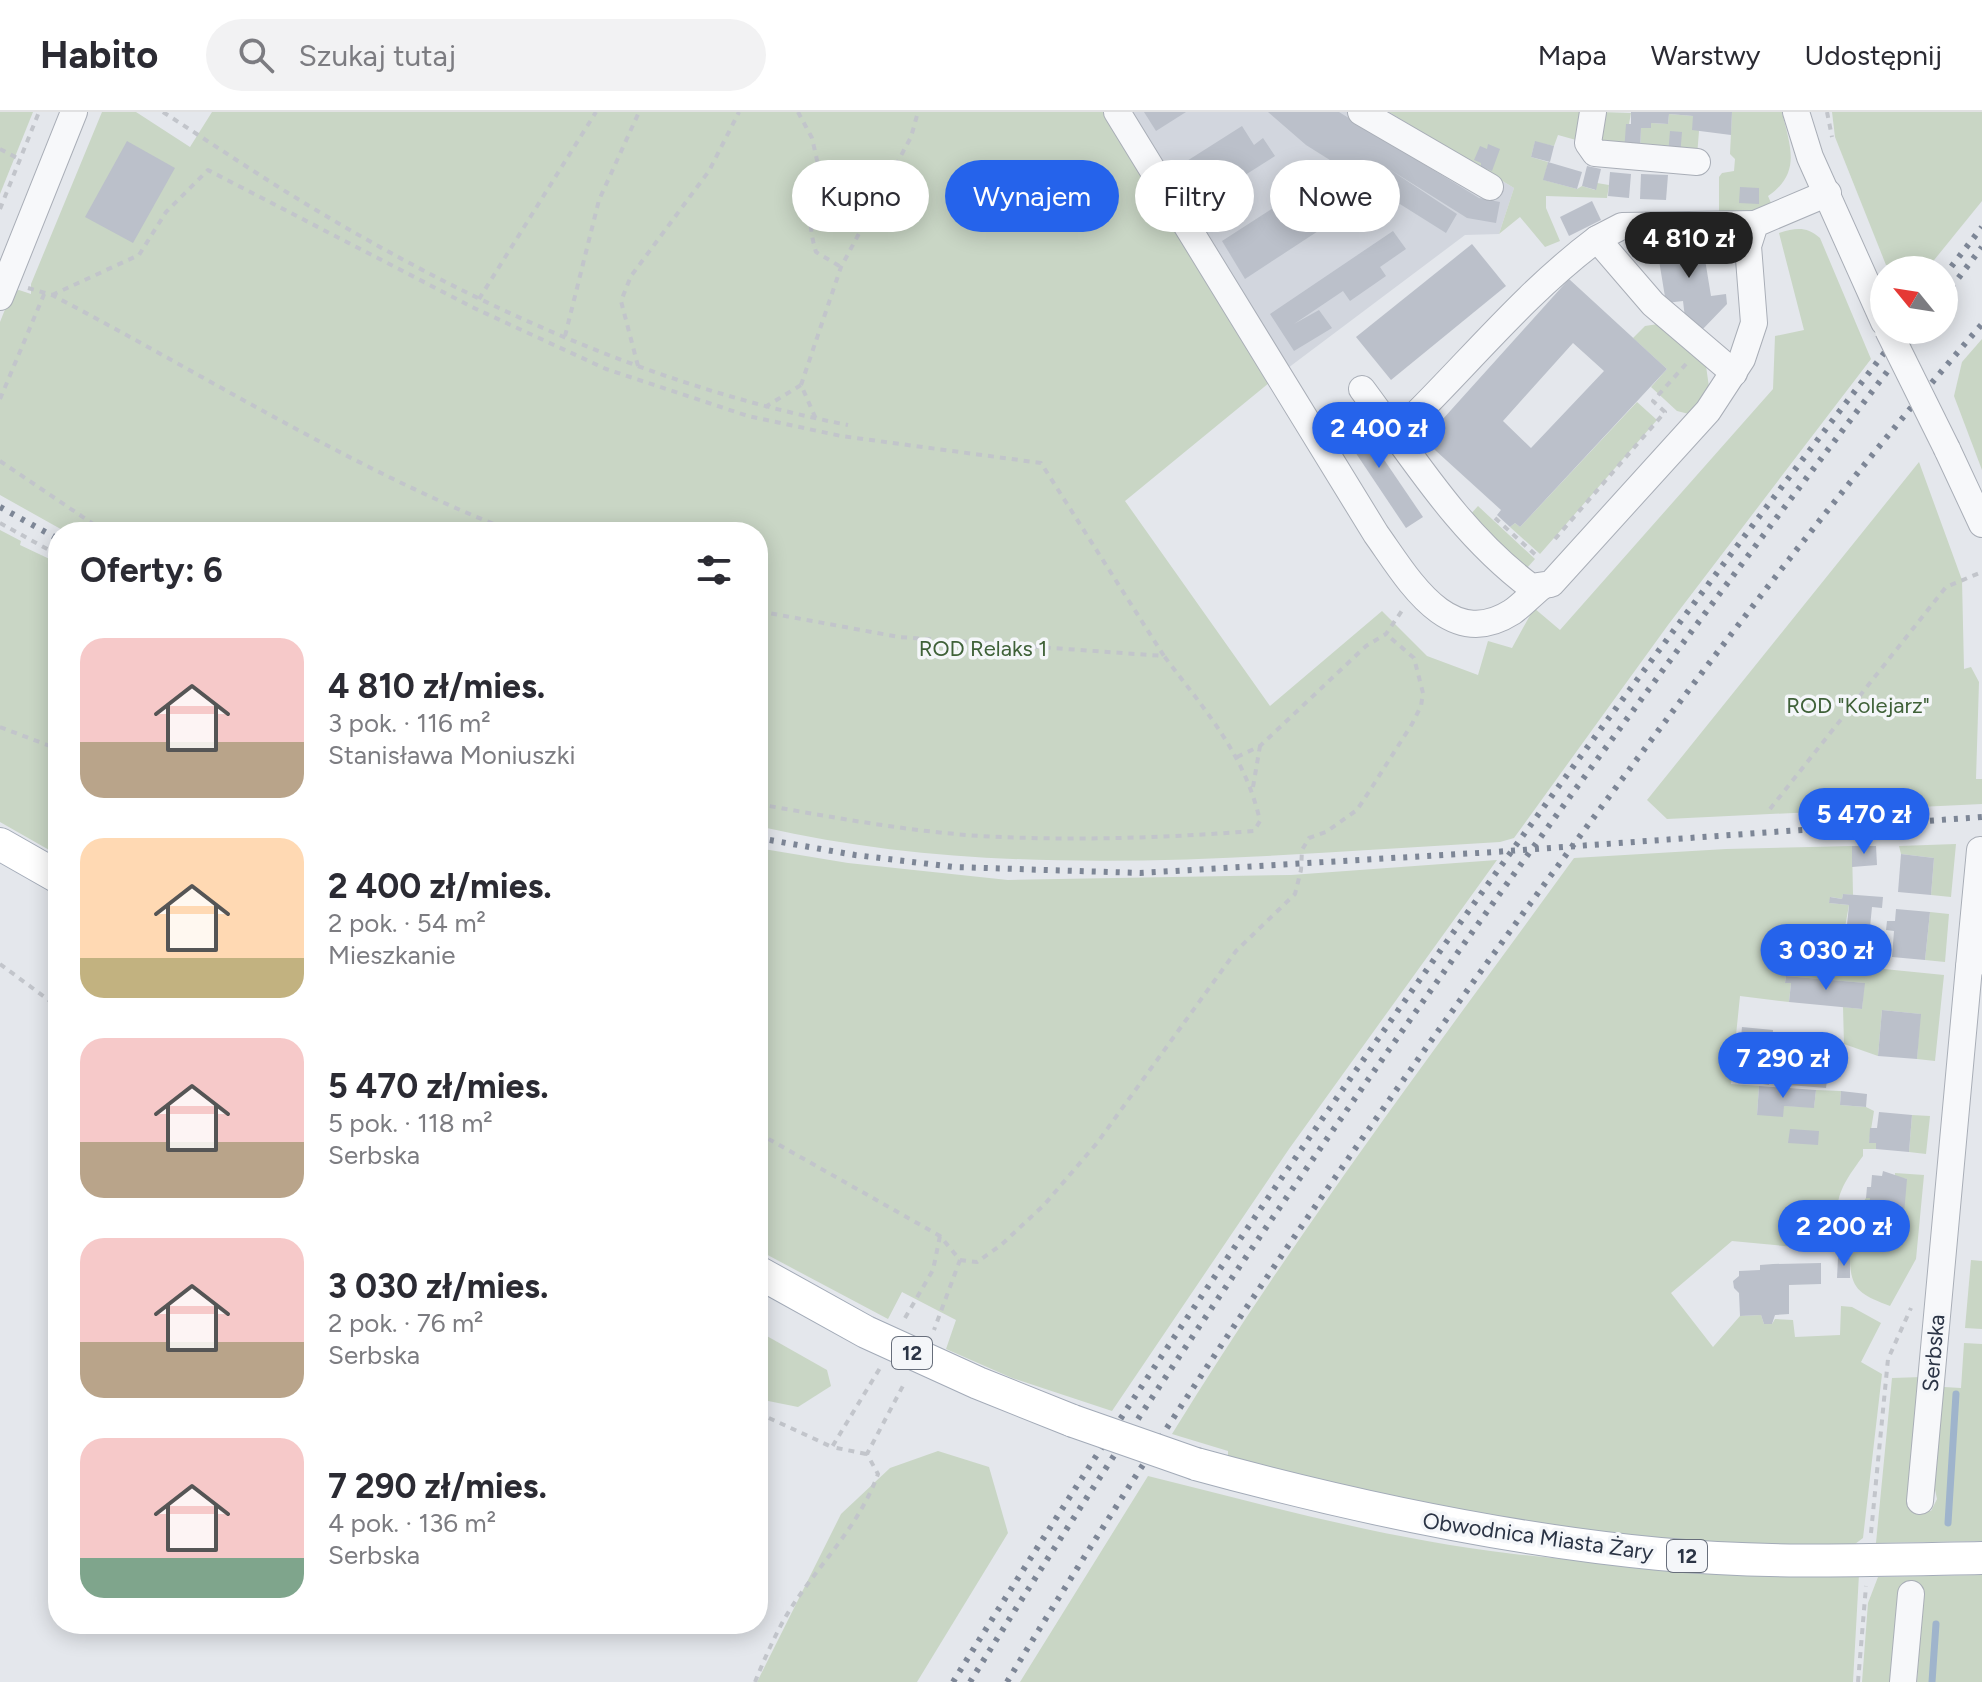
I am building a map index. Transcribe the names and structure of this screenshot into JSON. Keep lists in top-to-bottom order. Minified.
{"streets":{"main road":["12","Obwodnica Miasta Żary"],"street":["Serbska"]},"parks":["ROD Relaks 1","ROD \"Kolejarz\""],"north":"top left","page":{"header":"Habito","search":"Szukaj tutaj","nav":["Mapa","Warstwy","Udostępnij"],"chip":["Kupno","Wynajem","Filtry","Nowe"],"price":["4 810 zł","2 400 zł","5 470 zł","3 030 zł","7 290 zł","2 200 zł"],"heading":"Oferty: 6","list":[{"name":"4 810 zł/mies.","note":"3 pok. · 116 m² · Stanisława Moniuszki"},{"name":"2 400 zł/mies.","note":"2 pok. · 54 m² · Mieszkanie"},{"name":"5 470 zł/mies.","note":"5 pok. · 118 m² · Serbska"},{"name":"3 030 zł/mies.","note":"2 pok. · 76 m² · Serbska"},{"name":"7 290 zł/mies.","note":"4 pok. · 136 m² · Serbska"}]}}
